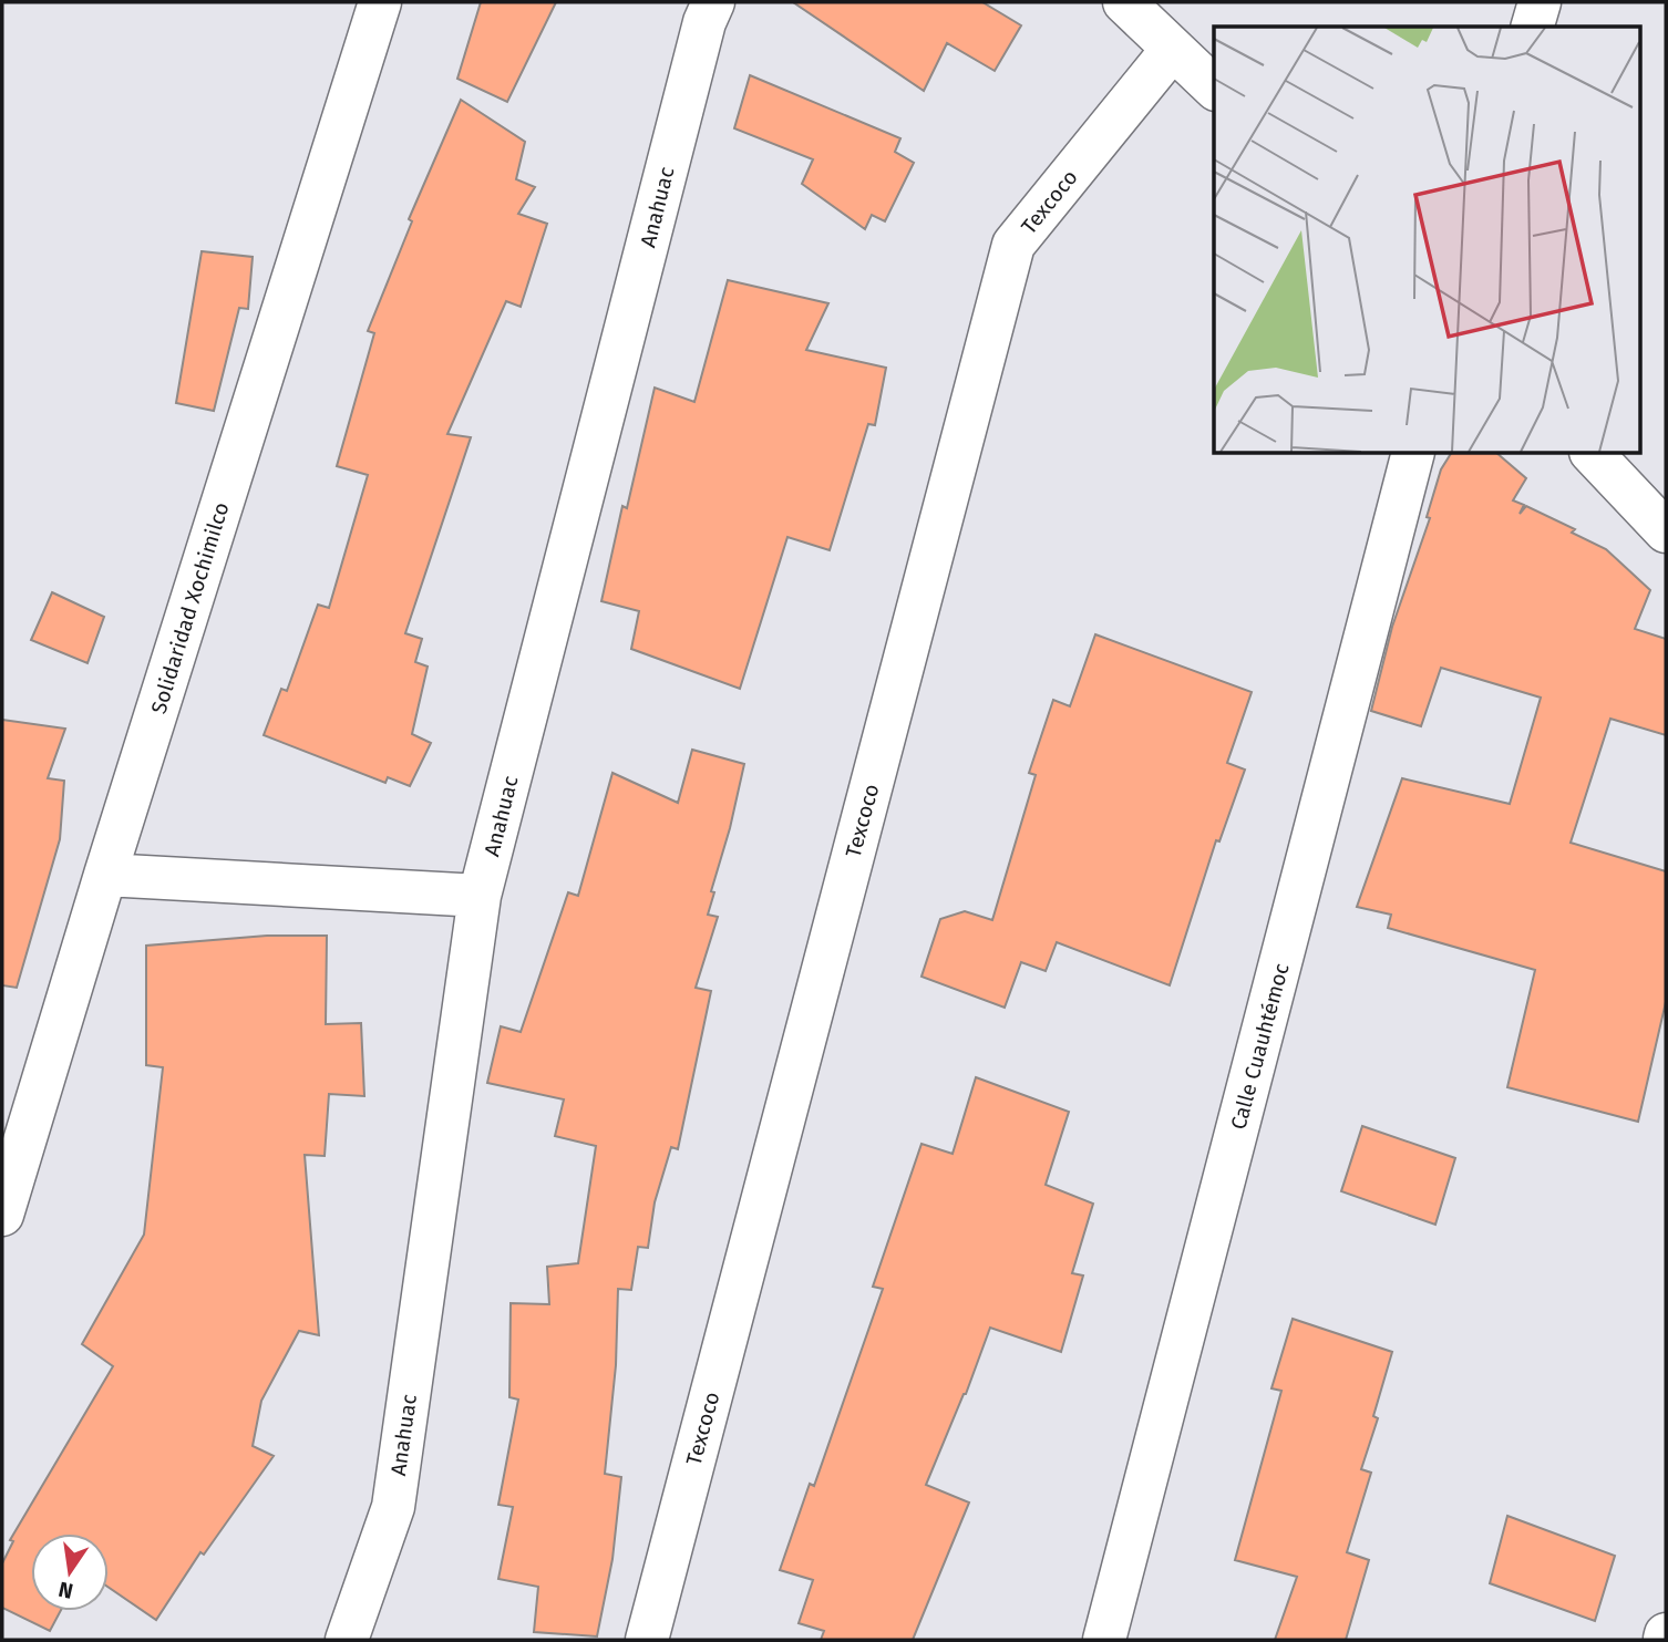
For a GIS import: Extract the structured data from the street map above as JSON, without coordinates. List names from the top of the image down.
{
  "streets": {
    "street": [
      "Texcoco",
      "Anahuac",
      "Solidaridad Xochimilco",
      "Calle Cuauhtémoc"
    ]
  },
  "north": "bottom"
}
